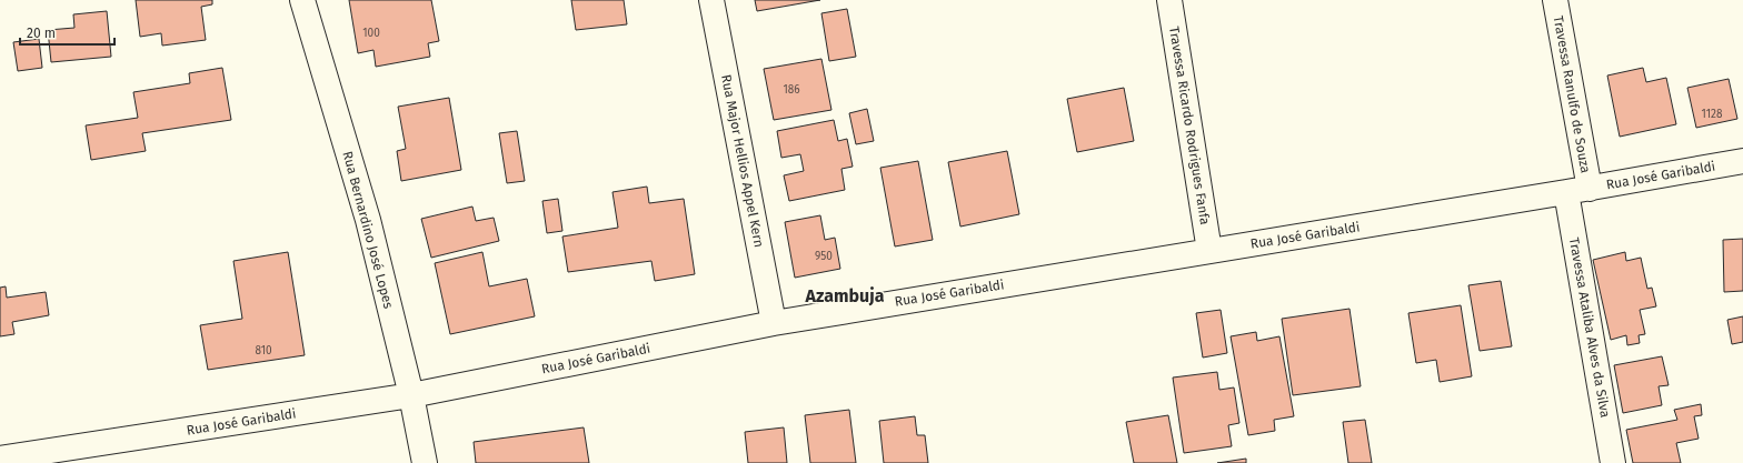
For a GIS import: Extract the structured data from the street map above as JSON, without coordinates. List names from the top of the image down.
{
  "streets": {
    "street": [
      "Travessa Ranulfo de Souza",
      "Travessa Ricardo Rodrigues Fanfa",
      "Rua Major Hellios Appel Kern",
      "Rua José Garibaldi",
      "Rua Bernardino José Lopes",
      "Travessa Ataliba Alves da Silva"
    ]
  },
  "crossings": [
    ["Travessa Ranulfo de Souza", "Rua José Garibaldi"],
    ["Travessa Ranulfo de Souza", "Travessa Ataliba Alves da Silva"],
    ["Travessa Ricardo Rodrigues Fanfa", "Rua José Garibaldi"],
    ["Rua Major Hellios Appel Kern", "Rua José Garibaldi"],
    ["Rua José Garibaldi", "Rua Bernardino José Lopes"],
    ["Rua José Garibaldi", "Travessa Ataliba Alves da Silva"]
  ],
  "districts": ["Azambuja"],
  "house_numbers": [
    "100",
    "186",
    "1128",
    "950",
    "810"
  ],
  "scale_bar": "20 m"
}
